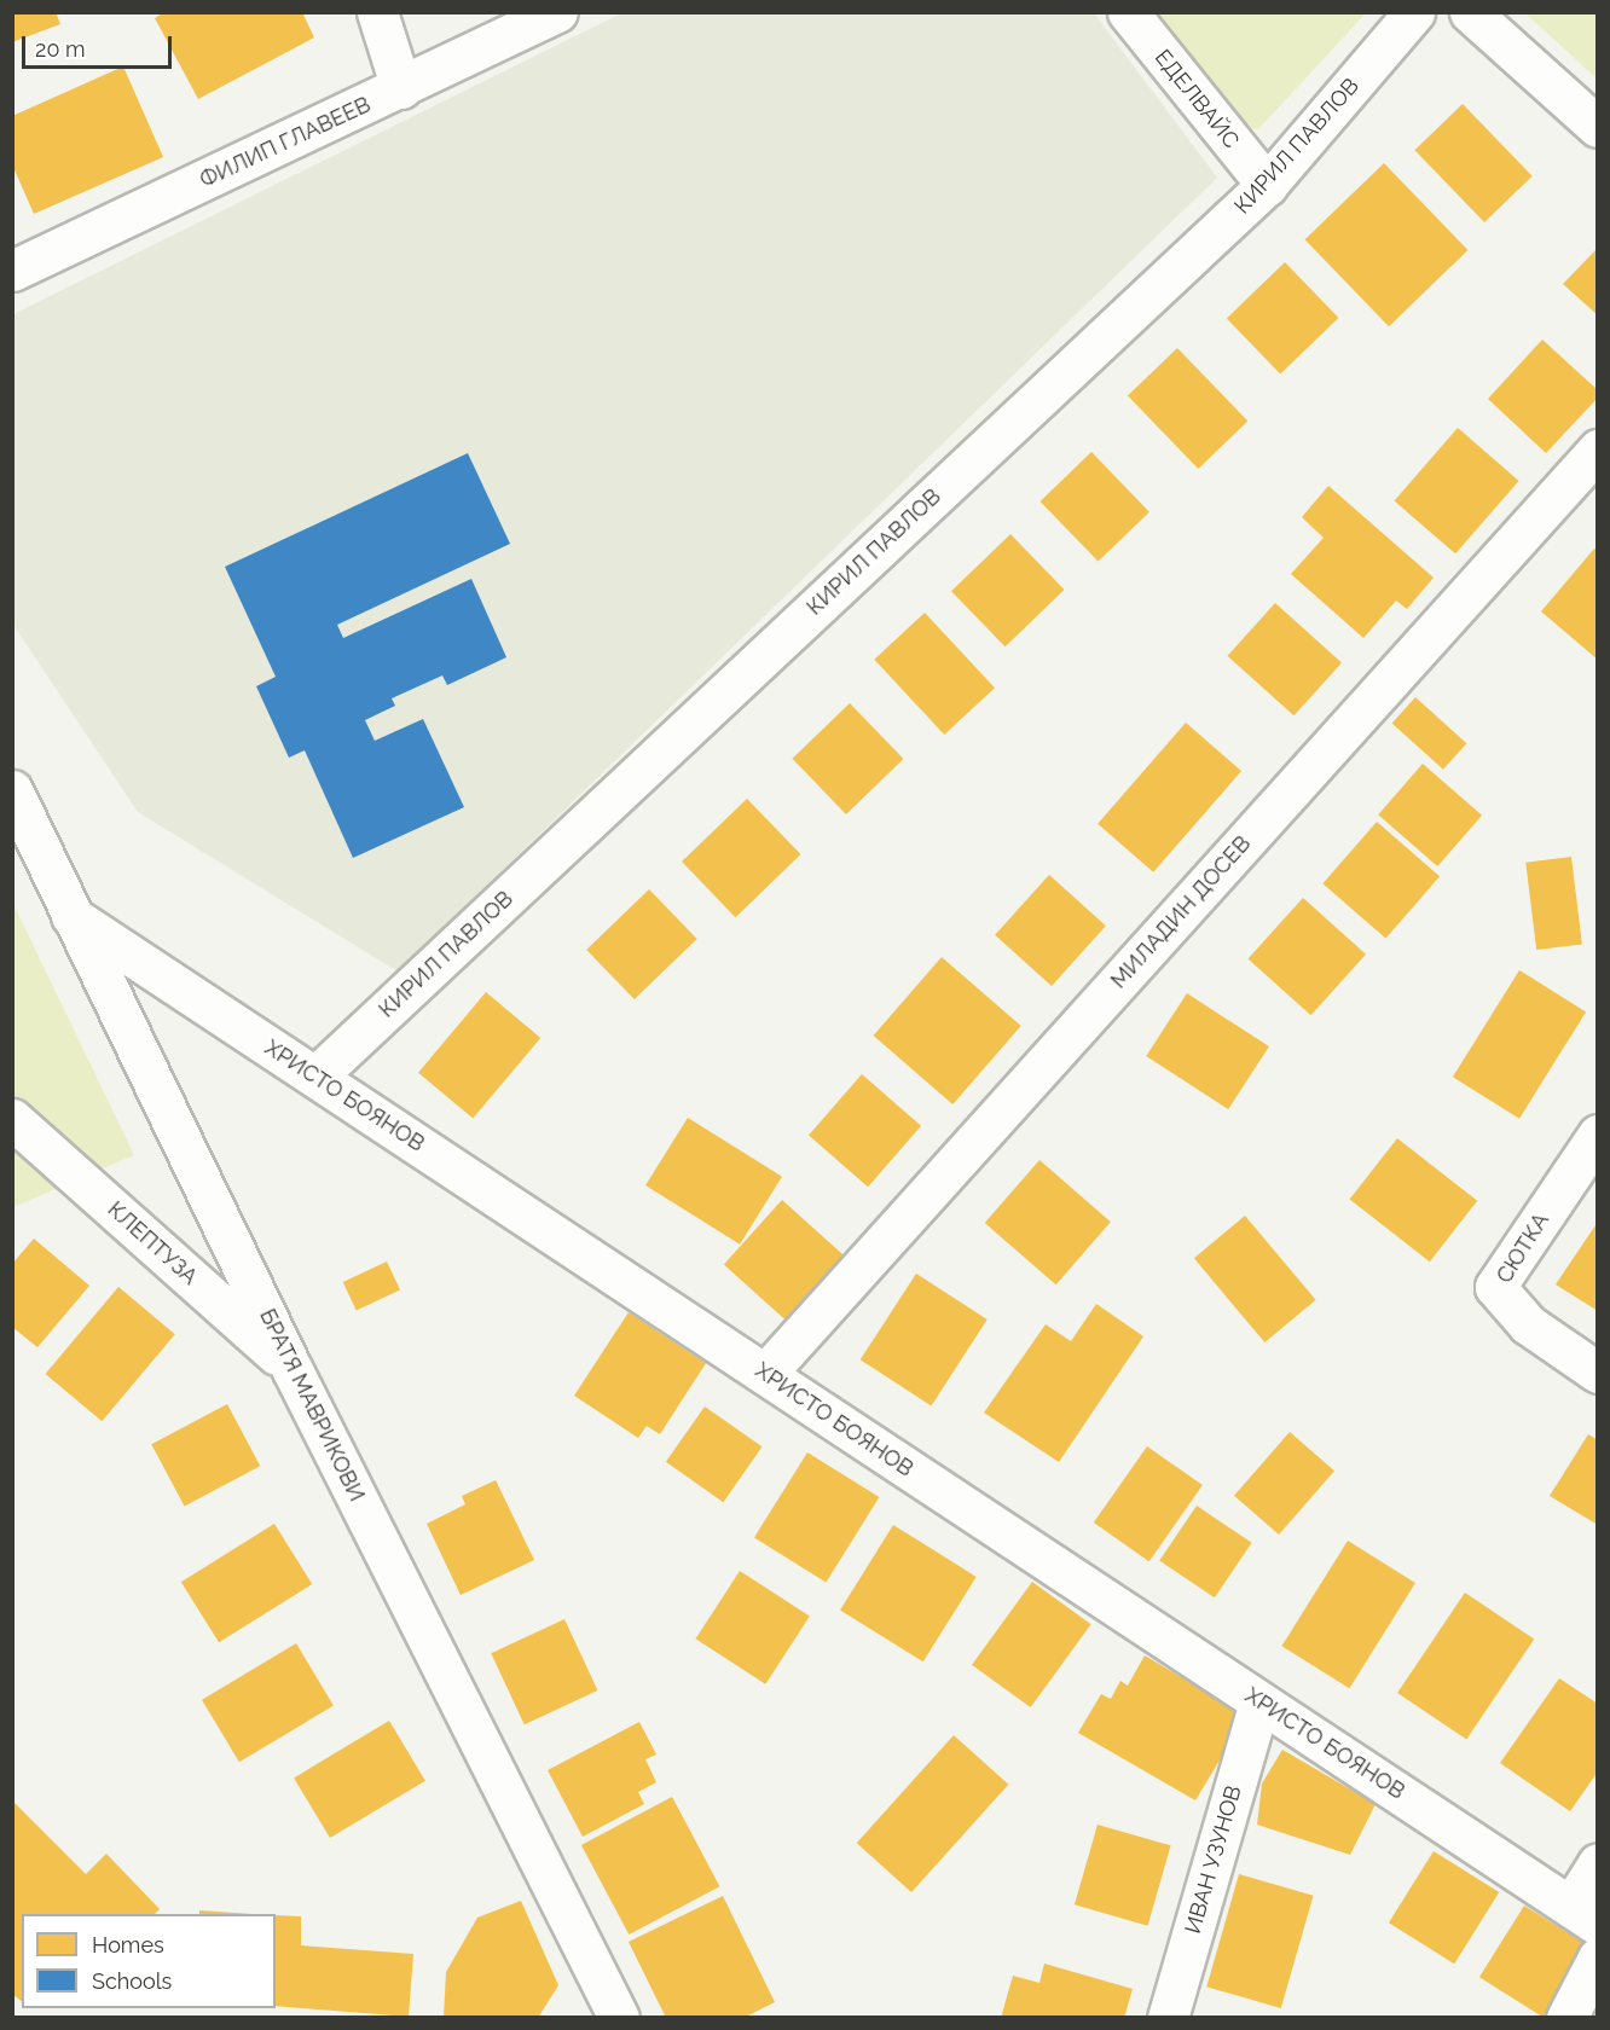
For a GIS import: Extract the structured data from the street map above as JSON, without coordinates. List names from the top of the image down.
{
  "streets": {
    "street": [
      "ЕДЕЛВАЙС",
      "ФИЛИП ГЛАВЕЕВ",
      "КИРИЛ ПАВЛОВ",
      "МИЛАДИН ДОСЕВ",
      "ХРИСТО БОЯНОВ",
      "КЛЕПТУЗА",
      "СЮТКА",
      "БРАТЯ МАВРИКОВИ",
      "ИВАН УЗУНОВ"
    ]
  },
  "crossings": [
    ["ЕДЕЛВАЙС", "КИРИЛ ПАВЛОВ"],
    ["КИРИЛ ПАВЛОВ", "ХРИСТО БОЯНОВ"],
    ["МИЛАДИН ДОСЕВ", "ХРИСТО БОЯНОВ"],
    ["ХРИСТО БОЯНОВ", "БРАТЯ МАВРИКОВИ"],
    ["ХРИСТО БОЯНОВ", "ИВАН УЗУНОВ"],
    ["КЛЕПТУЗА", "БРАТЯ МАВРИКОВИ"]
  ],
  "legend": ["Homes", "Schools"],
  "scale_bar": "20 m"
}
